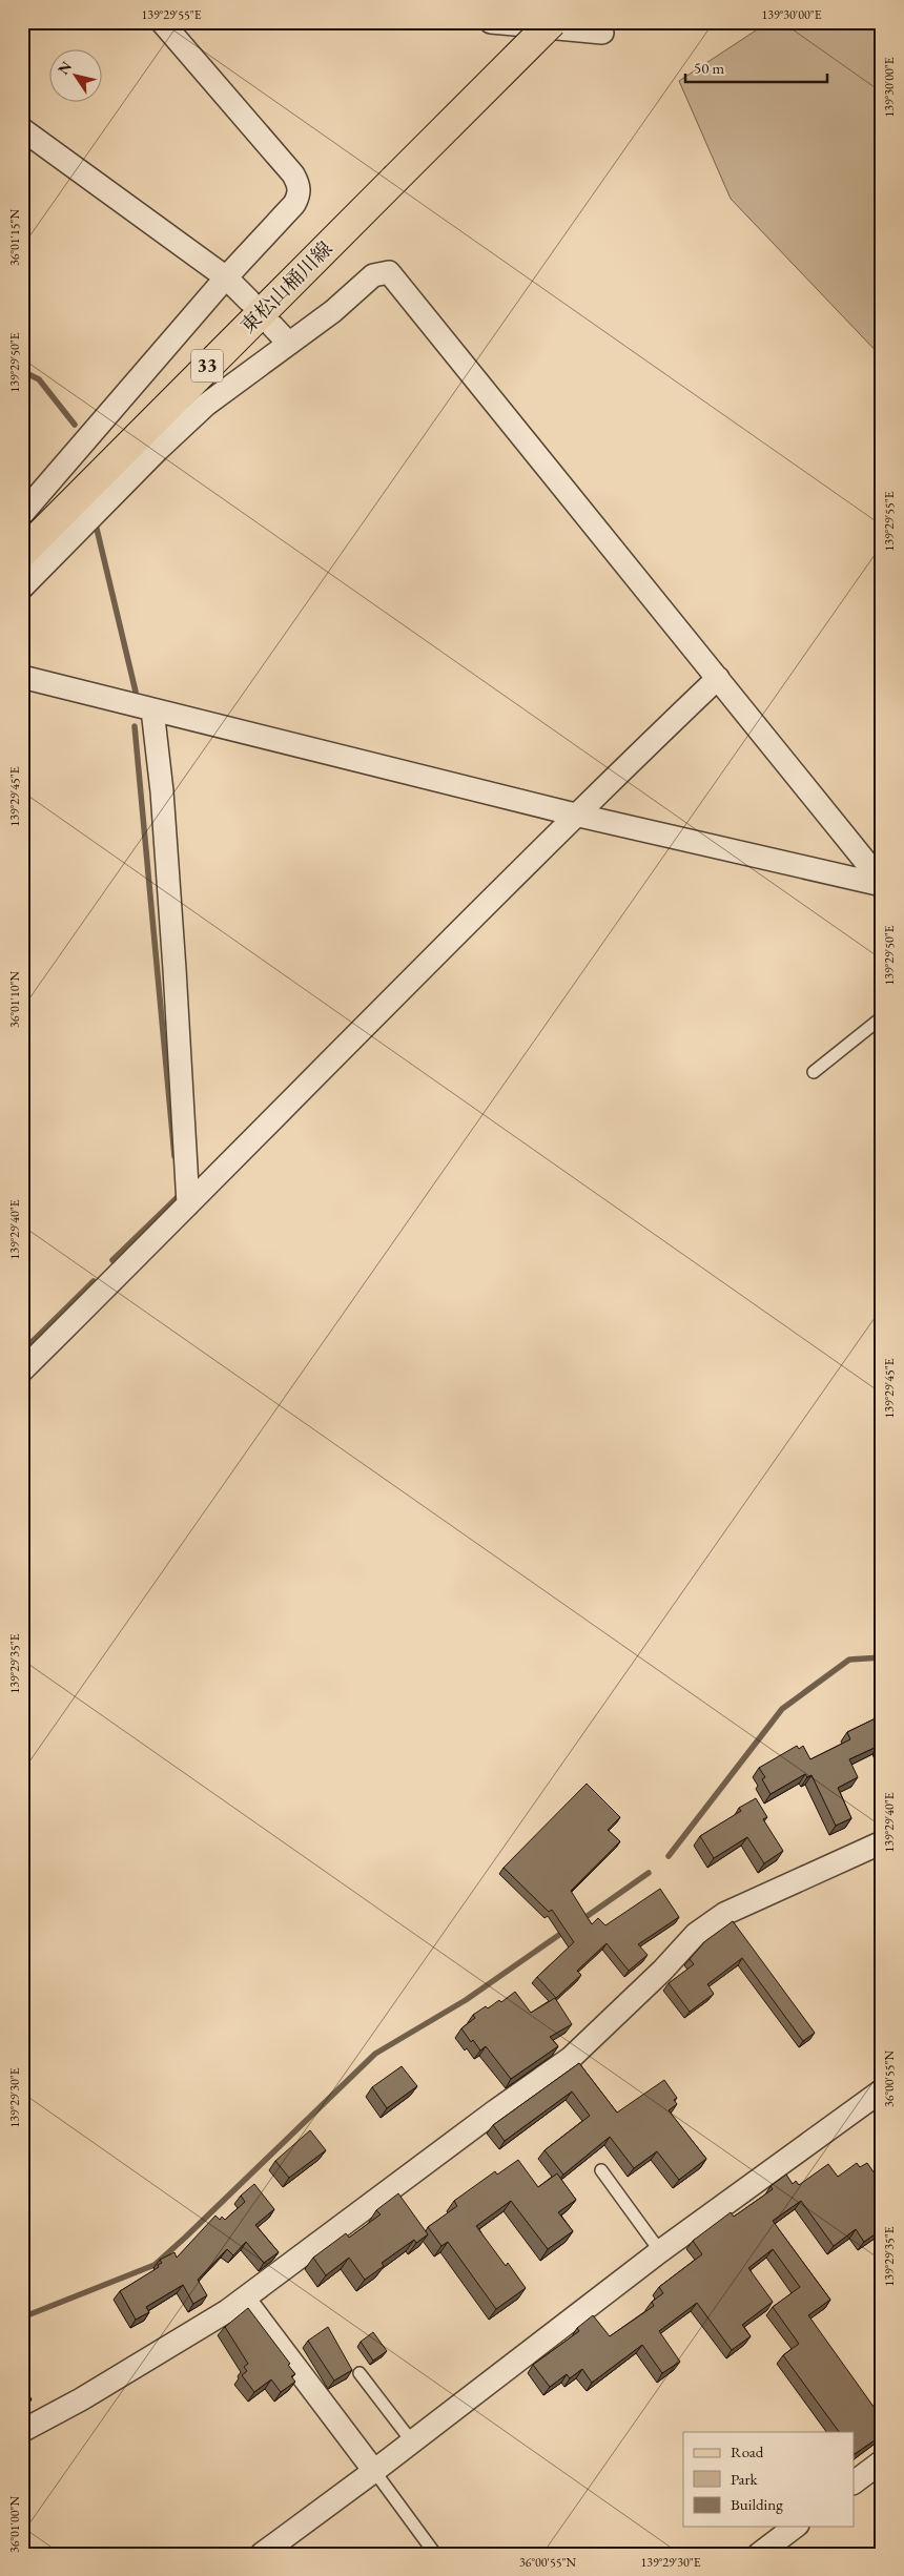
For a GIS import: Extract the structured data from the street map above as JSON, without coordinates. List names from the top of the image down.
{
  "streets": {
    "main road": ["東松山桶川線", "33"]
  },
  "legend": ["Road", "Park", "Building"],
  "scale_bar": "50 m",
  "north": "top left",
  "coordinates": [
    "139°29'55\"E",
    "139°30'00\"E",
    "36°01'15\"N",
    "139°29'50\"E",
    "139°29'45\"E",
    "36°01'10\"N",
    "139°29'40\"E",
    "139°29'35\"E",
    "36°00'55\"N",
    "139°29'30\"E",
    "36°01'00\"N"
  ]
}
